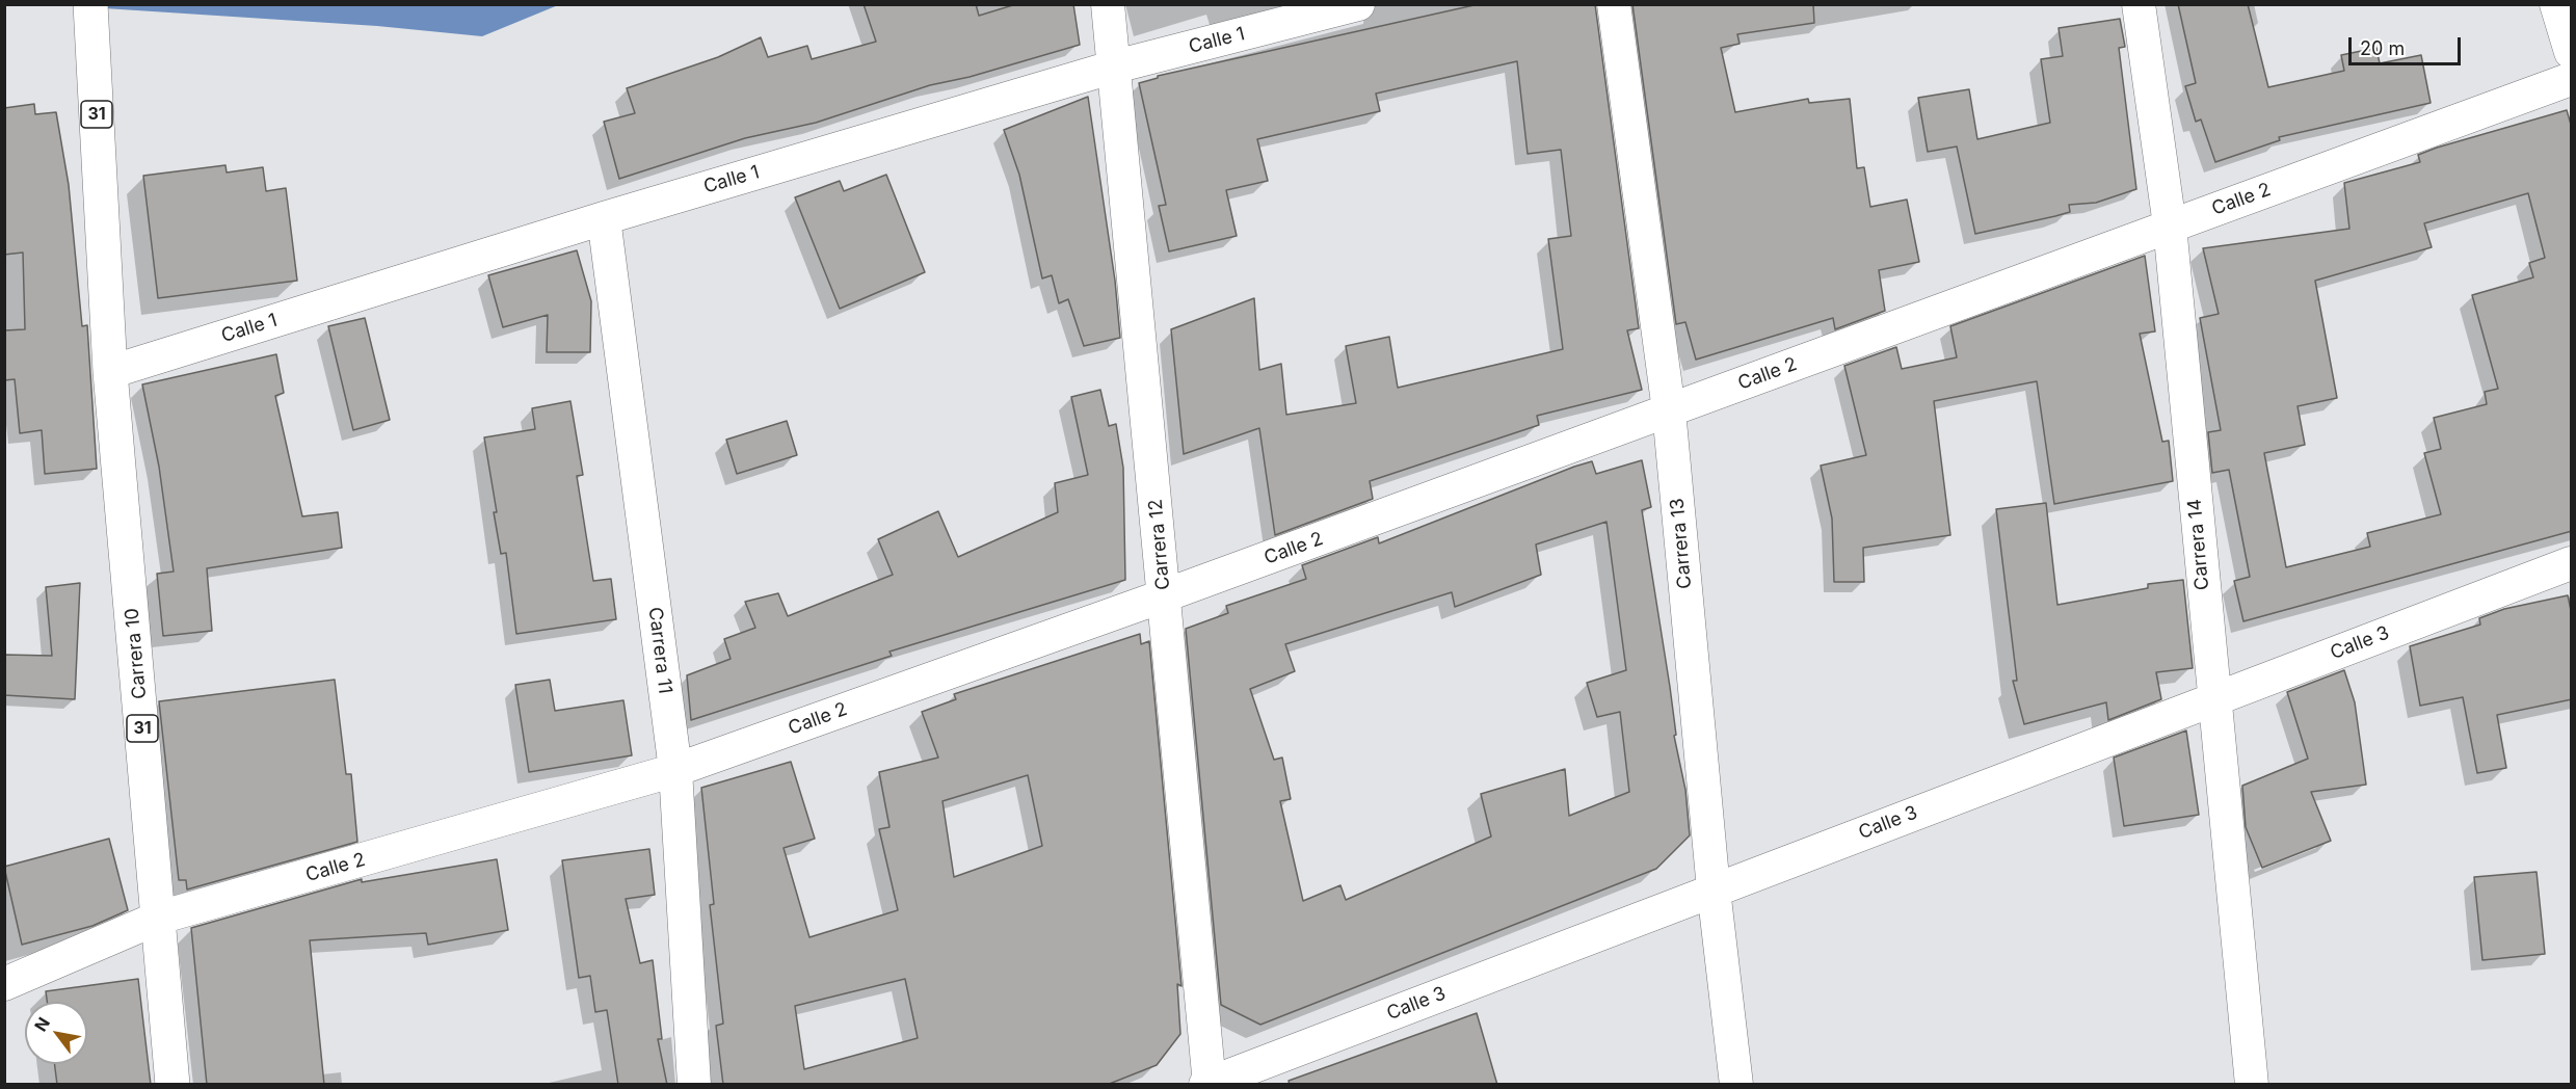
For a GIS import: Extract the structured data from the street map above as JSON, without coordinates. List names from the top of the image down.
{
  "streets": {
    "main road": ["31", "Carrera 10"],
    "street": [
      "Calle 1",
      "Calle 2",
      "Carrera 13",
      "Carrera 12",
      "Carrera 14",
      "Calle 3",
      "Carrera 11"
    ]
  },
  "crossings": [
    ["Calle 1", "31"],
    ["Calle 1", "Carrera 12"],
    ["Calle 1", "Carrera 11"],
    ["Calle 1", "Carrera 10"],
    ["31", "Carrera 10"],
    ["Calle 2", "Carrera 13"],
    ["Calle 2", "Carrera 12"],
    ["Calle 2", "Carrera 14"],
    ["Calle 2", "Carrera 11"],
    ["Calle 2", "Carrera 10"],
    ["Carrera 13", "Calle 3"],
    ["Carrera 12", "Calle 3"],
    ["Carrera 14", "Calle 3"]
  ],
  "scale_bar": "20 m",
  "north": "top left"
}
